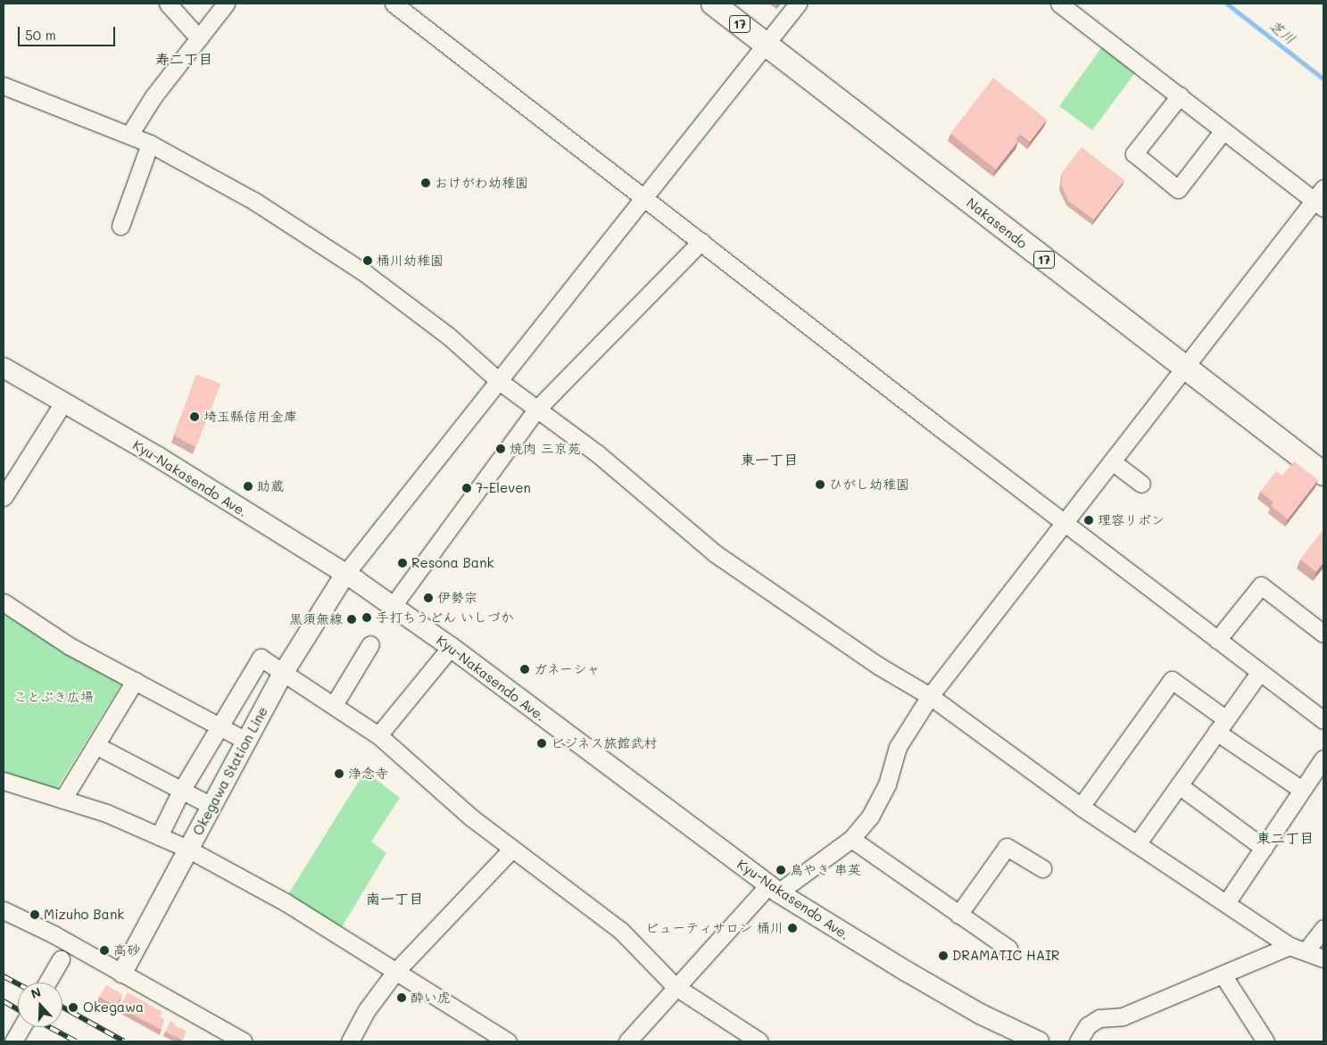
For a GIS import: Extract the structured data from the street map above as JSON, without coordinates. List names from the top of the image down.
{
  "streets": {
    "highway": ["17", "Nakasendo"],
    "main road": ["Kyu-Nakasendo Ave.", "Okegawa Station Line"]
  },
  "crossings": [
    ["Kyu-Nakasendo Ave.", "Okegawa Station Line"]
  ],
  "districts": [
    "寿二丁目",
    "東一丁目",
    "東二丁目",
    "南一丁目"
  ],
  "water": ["芝川"],
  "parks": ["ことぶき広場"],
  "places": [
    "おけがわ幼稚園",
    "桶川幼稚園",
    "埼玉縣信用金庫",
    "焼肉 三京苑",
    "ひがし幼稚園",
    "助蔵",
    "7-Eleven",
    "理容リボン",
    "Resona Bank",
    "伊勢宗",
    "手打ちうどん いしづか",
    "黒須無線",
    "ガネーシャ",
    "ビジネス旅館武村",
    "浄念寺",
    "鳥やき 串英",
    "Mizuho Bank",
    "ビューティサロン 桶川",
    "高砂",
    "DRAMATIC HAIR",
    "酔い虎",
    "Okegawa"
  ],
  "scale_bar": "50 m",
  "north": "top"
}
